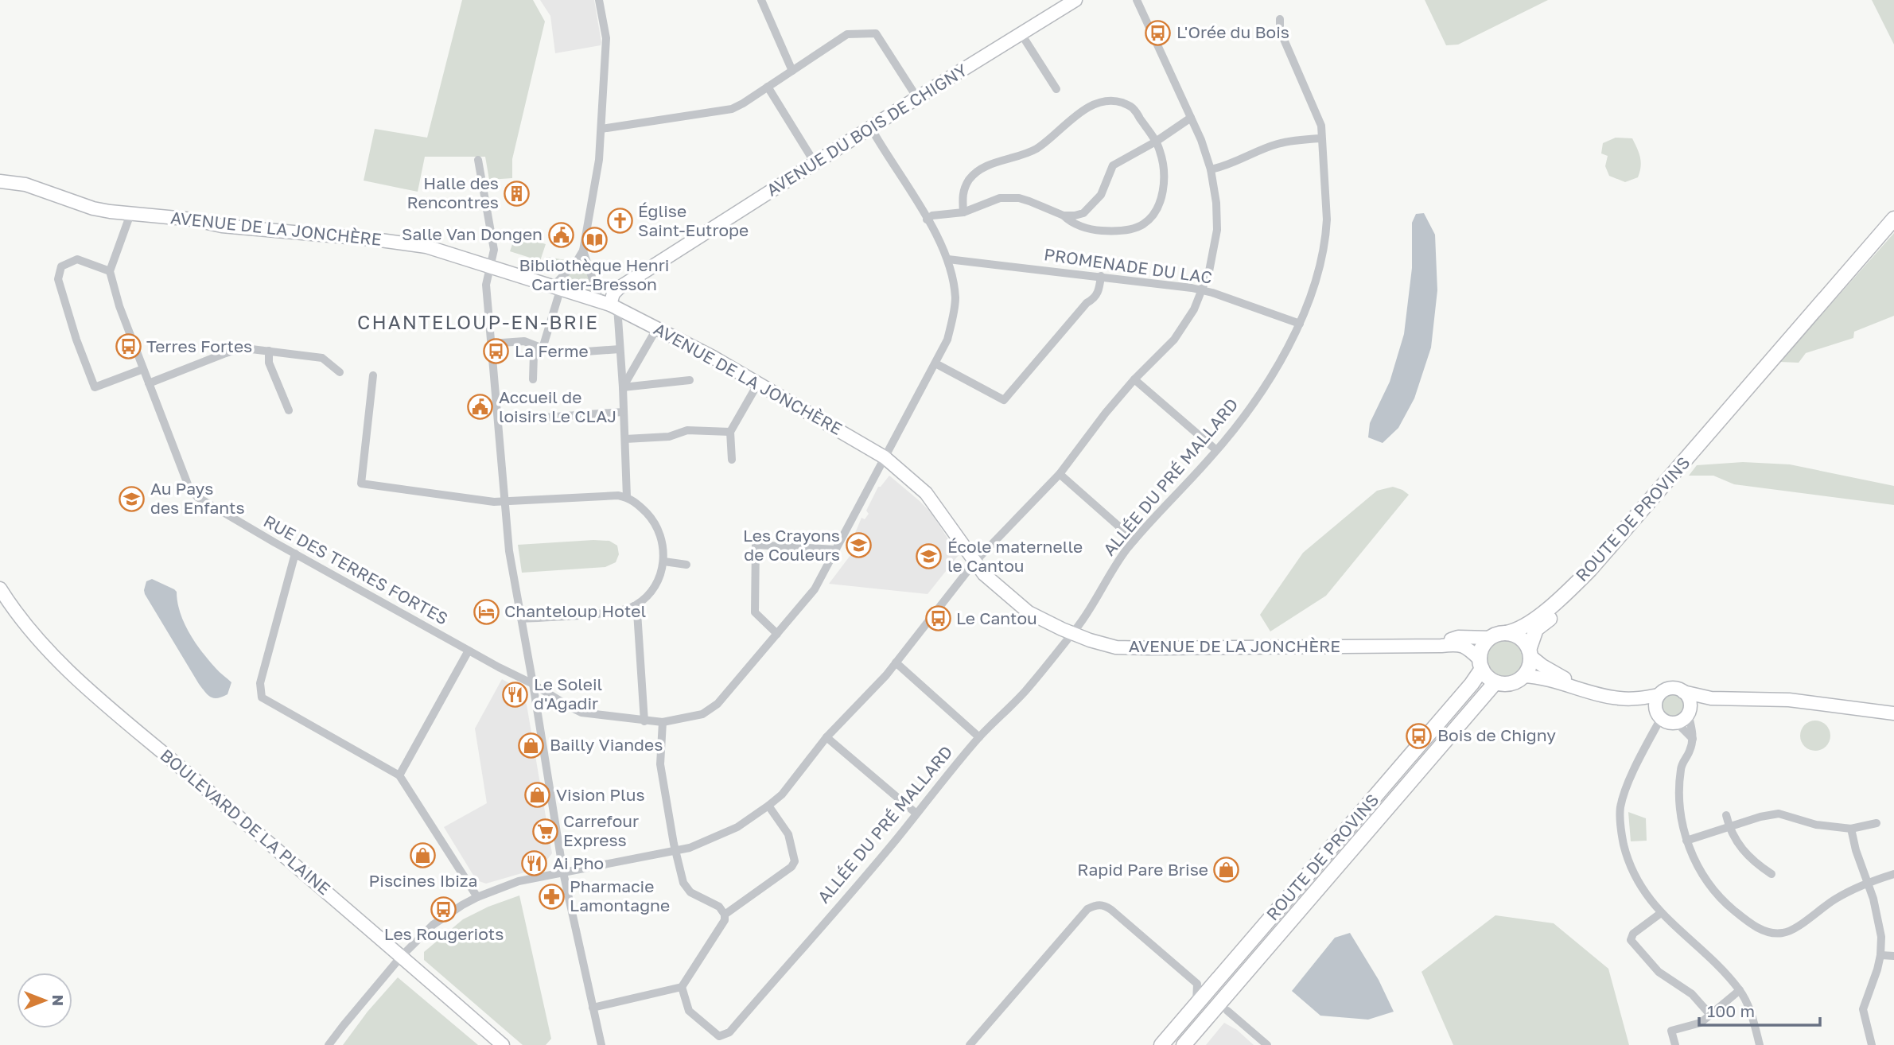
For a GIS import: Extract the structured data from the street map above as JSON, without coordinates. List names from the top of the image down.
{
  "streets": {
    "main road": [
      "AVENUE DU BOIS DE CHIGNY",
      "AVENUE DE LA JONCHÈRE",
      "ROUTE DE PROVINS",
      "BOULEVARD DE LA PLAINE"
    ],
    "street": ["PROMENADE DU LAC", "ALLÉE DU PRÉ MALLARD", "RUE DES TERRES FORTES"]
  },
  "crossings": [
    ["AVENUE DU BOIS DE CHIGNY", "AVENUE DE LA JONCHÈRE"],
    ["AVENUE DU BOIS DE CHIGNY", "RUE DES TERRES FORTES"],
    ["AVENUE DE LA JONCHÈRE", "ALLÉE DU PRÉ MALLARD"],
    ["AVENUE DE LA JONCHÈRE", "RUE DES TERRES FORTES"],
    ["PROMENADE DU LAC", "ALLÉE DU PRÉ MALLARD"],
    ["PROMENADE DU LAC", "RUE DES TERRES FORTES"]
  ],
  "districts": ["CHANTELOUP-EN-BRIE"],
  "places": {
    "bus stop": [
      "L'Orée du Bois",
      "Terres Fortes",
      "La Ferme",
      "Le Cantou",
      "Bois de Chigny",
      "Les Rougeriots"
    ],
    "building": ["Halle des Rencontres"],
    "church": ["Église Saint-Eutrope"],
    "public building": ["Salle Van Dongen", "Accueil de loisirs Le CLAJ"],
    "library": ["Bibliothèque Henri Cartier-Bresson"],
    "school or university": ["Au Pays des Enfants", "Les Crayons de Couleurs", "École maternelle le Cantou"],
    "hotel": ["Chanteloup Hotel"],
    "restaurant": ["Le Soleil d'Agadir", "Ai Pho"],
    "shop": [
      "Bailly Viandes",
      "Vision Plus",
      "Piscines Ibiza",
      "Rapid Pare Brise"
    ],
    "supermarket": ["Carrefour Express"],
    "pharmacy": ["Pharmacie Lamontagne"]
  },
  "scale_bar": "100 m",
  "north": "right"
}
